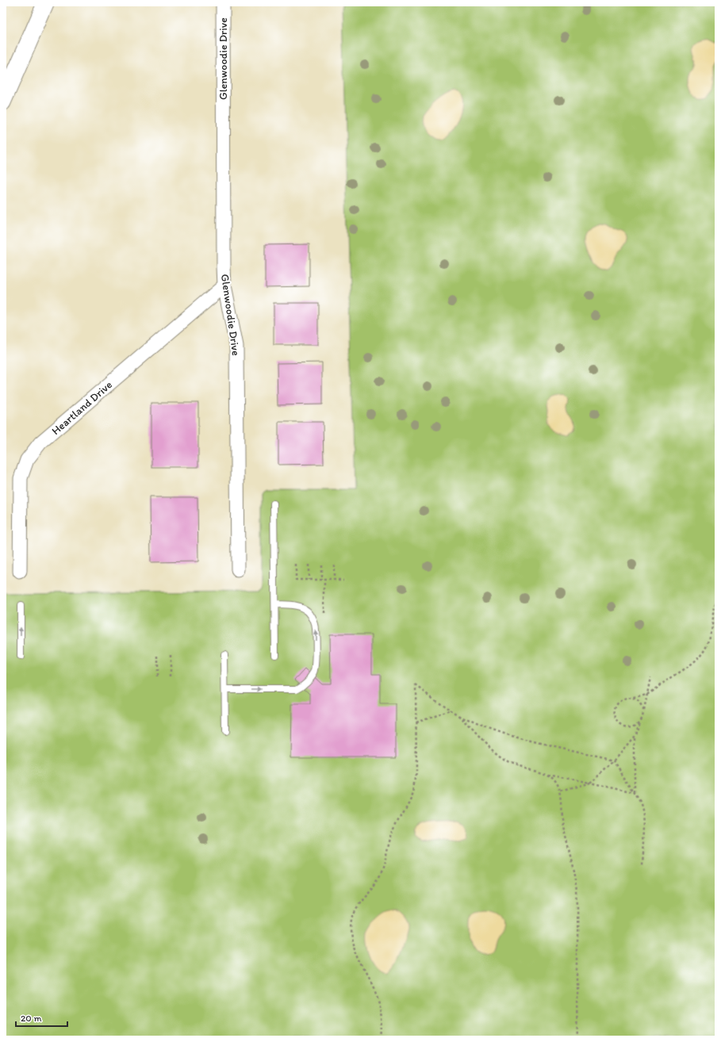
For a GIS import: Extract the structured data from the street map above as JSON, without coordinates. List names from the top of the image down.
{
  "streets": {
    "street": ["Glenwoodie Drive", "Heartland Drive"]
  },
  "crossings": [
    ["Glenwoodie Drive", "Heartland Drive"]
  ],
  "scale_bar": "20 m"
}
